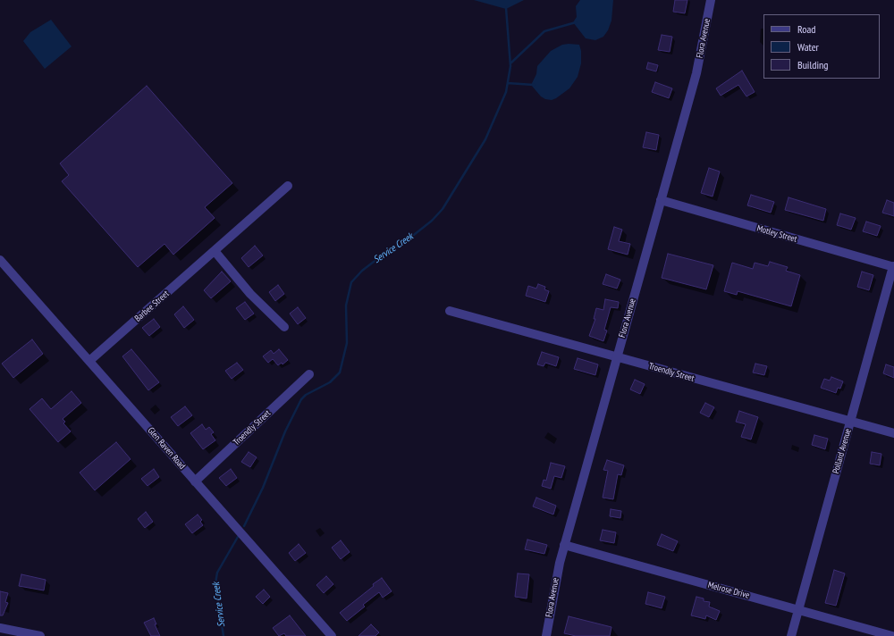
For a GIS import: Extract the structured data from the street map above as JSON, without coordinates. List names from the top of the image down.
{
  "streets": {
    "street": [
      "Flora Avenue",
      "Motley Street",
      "Barbee Street",
      "Troendly Street",
      "Glen Raven Road",
      "Pollard Avenue",
      "Melrose Drive"
    ]
  },
  "crossings": [
    ["Flora Avenue", "Motley Street"],
    ["Flora Avenue", "Troendly Street"],
    ["Flora Avenue", "Melrose Drive"],
    ["Motley Street", "Pollard Avenue"],
    ["Barbee Street", "Glen Raven Road"],
    ["Troendly Street", "Glen Raven Road"],
    ["Troendly Street", "Pollard Avenue"],
    ["Pollard Avenue", "Melrose Drive"]
  ],
  "water": ["Service Creek"],
  "legend": ["Road", "Water", "Building"]
}
